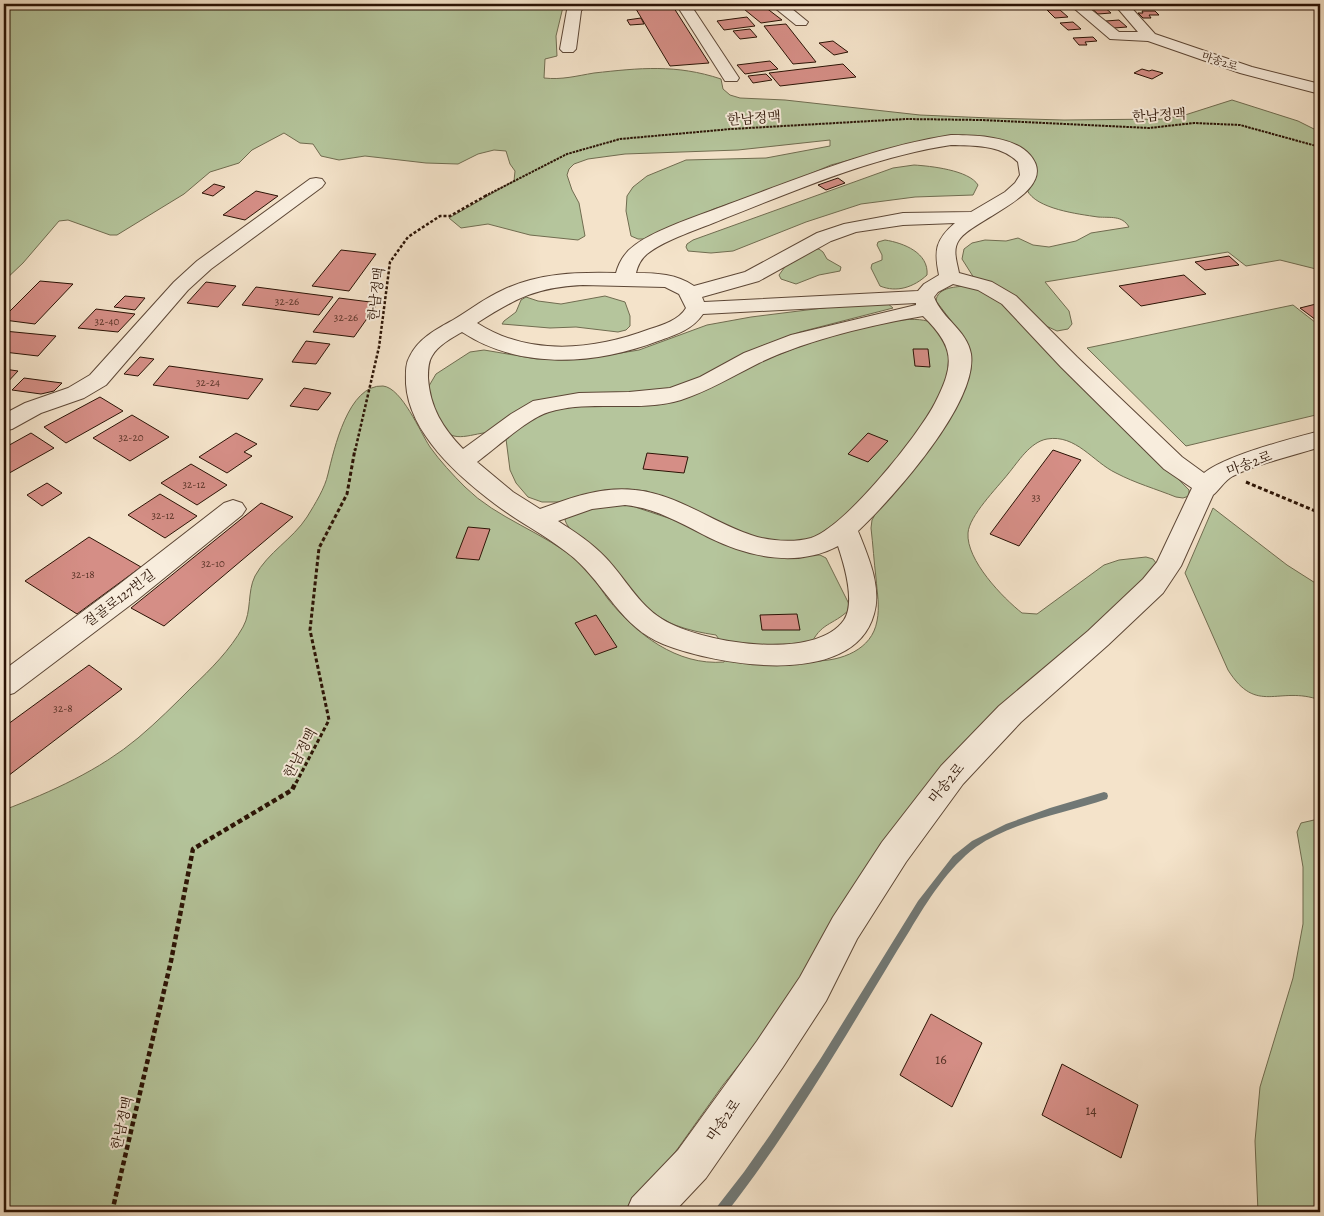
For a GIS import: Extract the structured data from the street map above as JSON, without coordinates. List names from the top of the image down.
{
  "streets": {
    "street": ["마송2로", "절골로127번길"],
    "path": ["한남정맥"]
  },
  "house_numbers": [
    "32-26",
    "32-26",
    "32-40",
    "32-24",
    "32-20",
    "32-12",
    "33",
    "32-12",
    "32-10",
    "32-18",
    "32-8",
    "16",
    "14"
  ]
}
